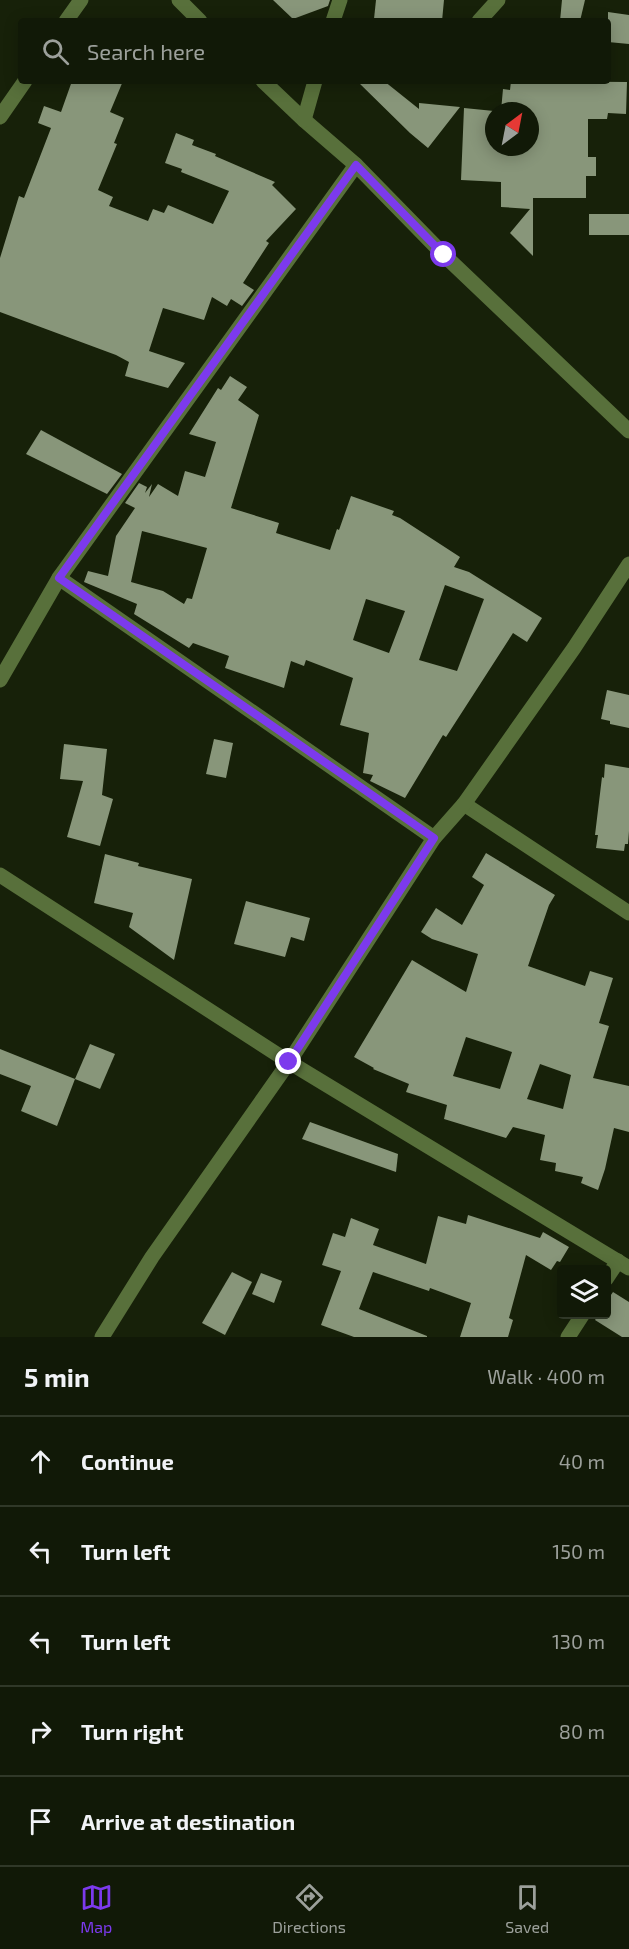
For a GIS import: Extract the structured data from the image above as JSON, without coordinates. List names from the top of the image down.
{
  "north": "top right",
  "page": {
    "search": "Search here",
    "heading": ["5 min", "Walk · 400 m"],
    "list": [
      ["Continue", "40 m"],
      ["Turn left", "150 m"],
      ["Turn left", "130 m"],
      ["Turn right", "80 m"],
      "Arrive at destination"
    ],
    "nav": ["Map", "Directions", "Saved"]
  }
}
